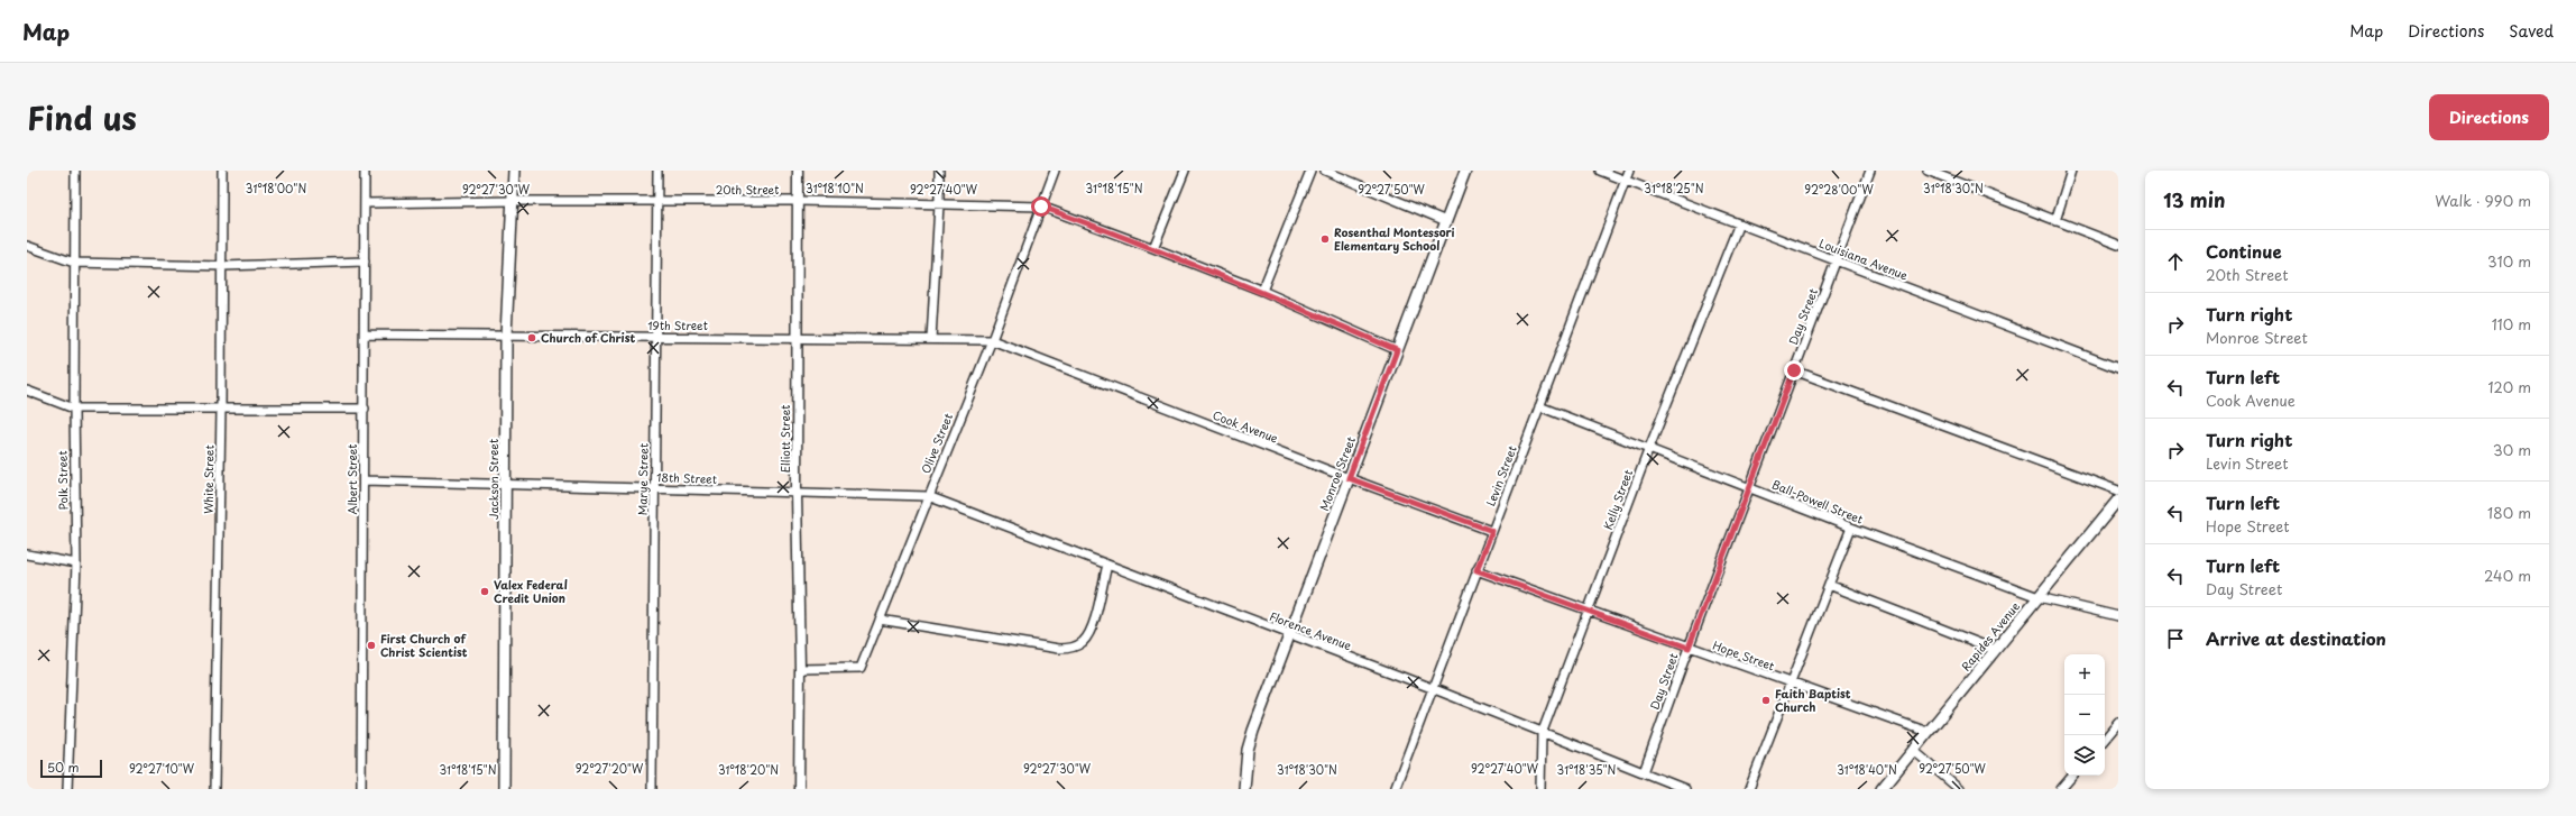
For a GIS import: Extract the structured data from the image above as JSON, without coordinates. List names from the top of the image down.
{
  "streets": {
    "main road": ["Monroe Street", "Jackson Street", "Rapides Avenue"],
    "street": [
      "20th Street",
      "Louisiana Avenue",
      "Day Street",
      "19th Street",
      "Cook Avenue",
      "Elliott Street",
      "Olive Street",
      "Levin Street",
      "18th Street",
      "White Street",
      "Albert Street",
      "Marye Street",
      "Polk Street",
      "Kelly Street",
      "Ball-Powell Street",
      "Florence Avenue",
      "Hope Street"
    ]
  },
  "crossings": [
    ["20th Street", "Elliott Street"],
    ["20th Street", "Olive Street"],
    ["20th Street", "Monroe Street"],
    ["20th Street", "Albert Street"],
    ["20th Street", "Jackson Street"],
    ["20th Street", "Marye Street"],
    ["Louisiana Avenue", "Day Street"],
    ["Louisiana Avenue", "Levin Street"],
    ["Louisiana Avenue", "Kelly Street"],
    ["Day Street", "Ball-Powell Street"],
    ["Day Street", "Florence Avenue"],
    ["Day Street", "Hope Street"],
    ["19th Street", "Cook Avenue"],
    ["19th Street", "Elliott Street"],
    ["19th Street", "Olive Street"],
    ["19th Street", "Albert Street"],
    ["19th Street", "Jackson Street"],
    ["19th Street", "Marye Street"],
    ["Cook Avenue", "Olive Street"],
    ["Cook Avenue", "Monroe Street"],
    ["Cook Avenue", "Levin Street"],
    ["Elliott Street", "Olive Street"],
    ["Elliott Street", "18th Street"],
    ["Olive Street", "18th Street"],
    ["Olive Street", "Florence Avenue"],
    ["Monroe Street", "Florence Avenue"],
    ["Levin Street", "Ball-Powell Street"],
    ["Levin Street", "Florence Avenue"],
    ["Levin Street", "Hope Street"],
    ["18th Street", "Albert Street"],
    ["18th Street", "Jackson Street"],
    ["18th Street", "Marye Street"],
    ["18th Street", "Florence Avenue"],
    ["Kelly Street", "Ball-Powell Street"],
    ["Kelly Street", "Florence Avenue"],
    ["Kelly Street", "Hope Street"],
    ["Ball-Powell Street", "Rapides Avenue"],
    ["Rapides Avenue", "Hope Street"]
  ],
  "places": [
    "Rosenthal Montessori Elementary School",
    "Church of Christ",
    "Valex Federal Credit Union",
    "First Church of Christ Scientist",
    "Faith Baptist Church"
  ],
  "scale_bar": "50 m",
  "page": {
    "header": "Map",
    "nav": ["Map", "Directions", "Saved"],
    "title": "Find us",
    "buttons": "Directions",
    "heading": ["13 min", "Walk · 990 m"],
    "list": [
      ["Continue", "20th Street", "310 m"],
      ["Turn right", "Monroe Street", "110 m"],
      ["Turn left", "Cook Avenue", "120 m"],
      ["Turn right", "Levin Street", "30 m"],
      ["Turn left", "Hope Street", "180 m"],
      ["Turn left", "Day Street", "240 m"],
      "Arrive at destination"
    ],
    "map_buttons": ["+", "−"],
    "scale": "50 m"
  },
  "coordinates": [
    "31°18'00\"N",
    "31°18'10\"N",
    "31°18'15\"N",
    "31°18'25\"N",
    "31°18'30\"N",
    "92°27'30\"W",
    "92°27'40\"W",
    "92°27'50\"W",
    "92°28'00\"W",
    "92°27'10\"W",
    "92°27'20\"W",
    "31°18'20\"N",
    "31°18'35\"N",
    "31°18'40\"N"
  ]
}
